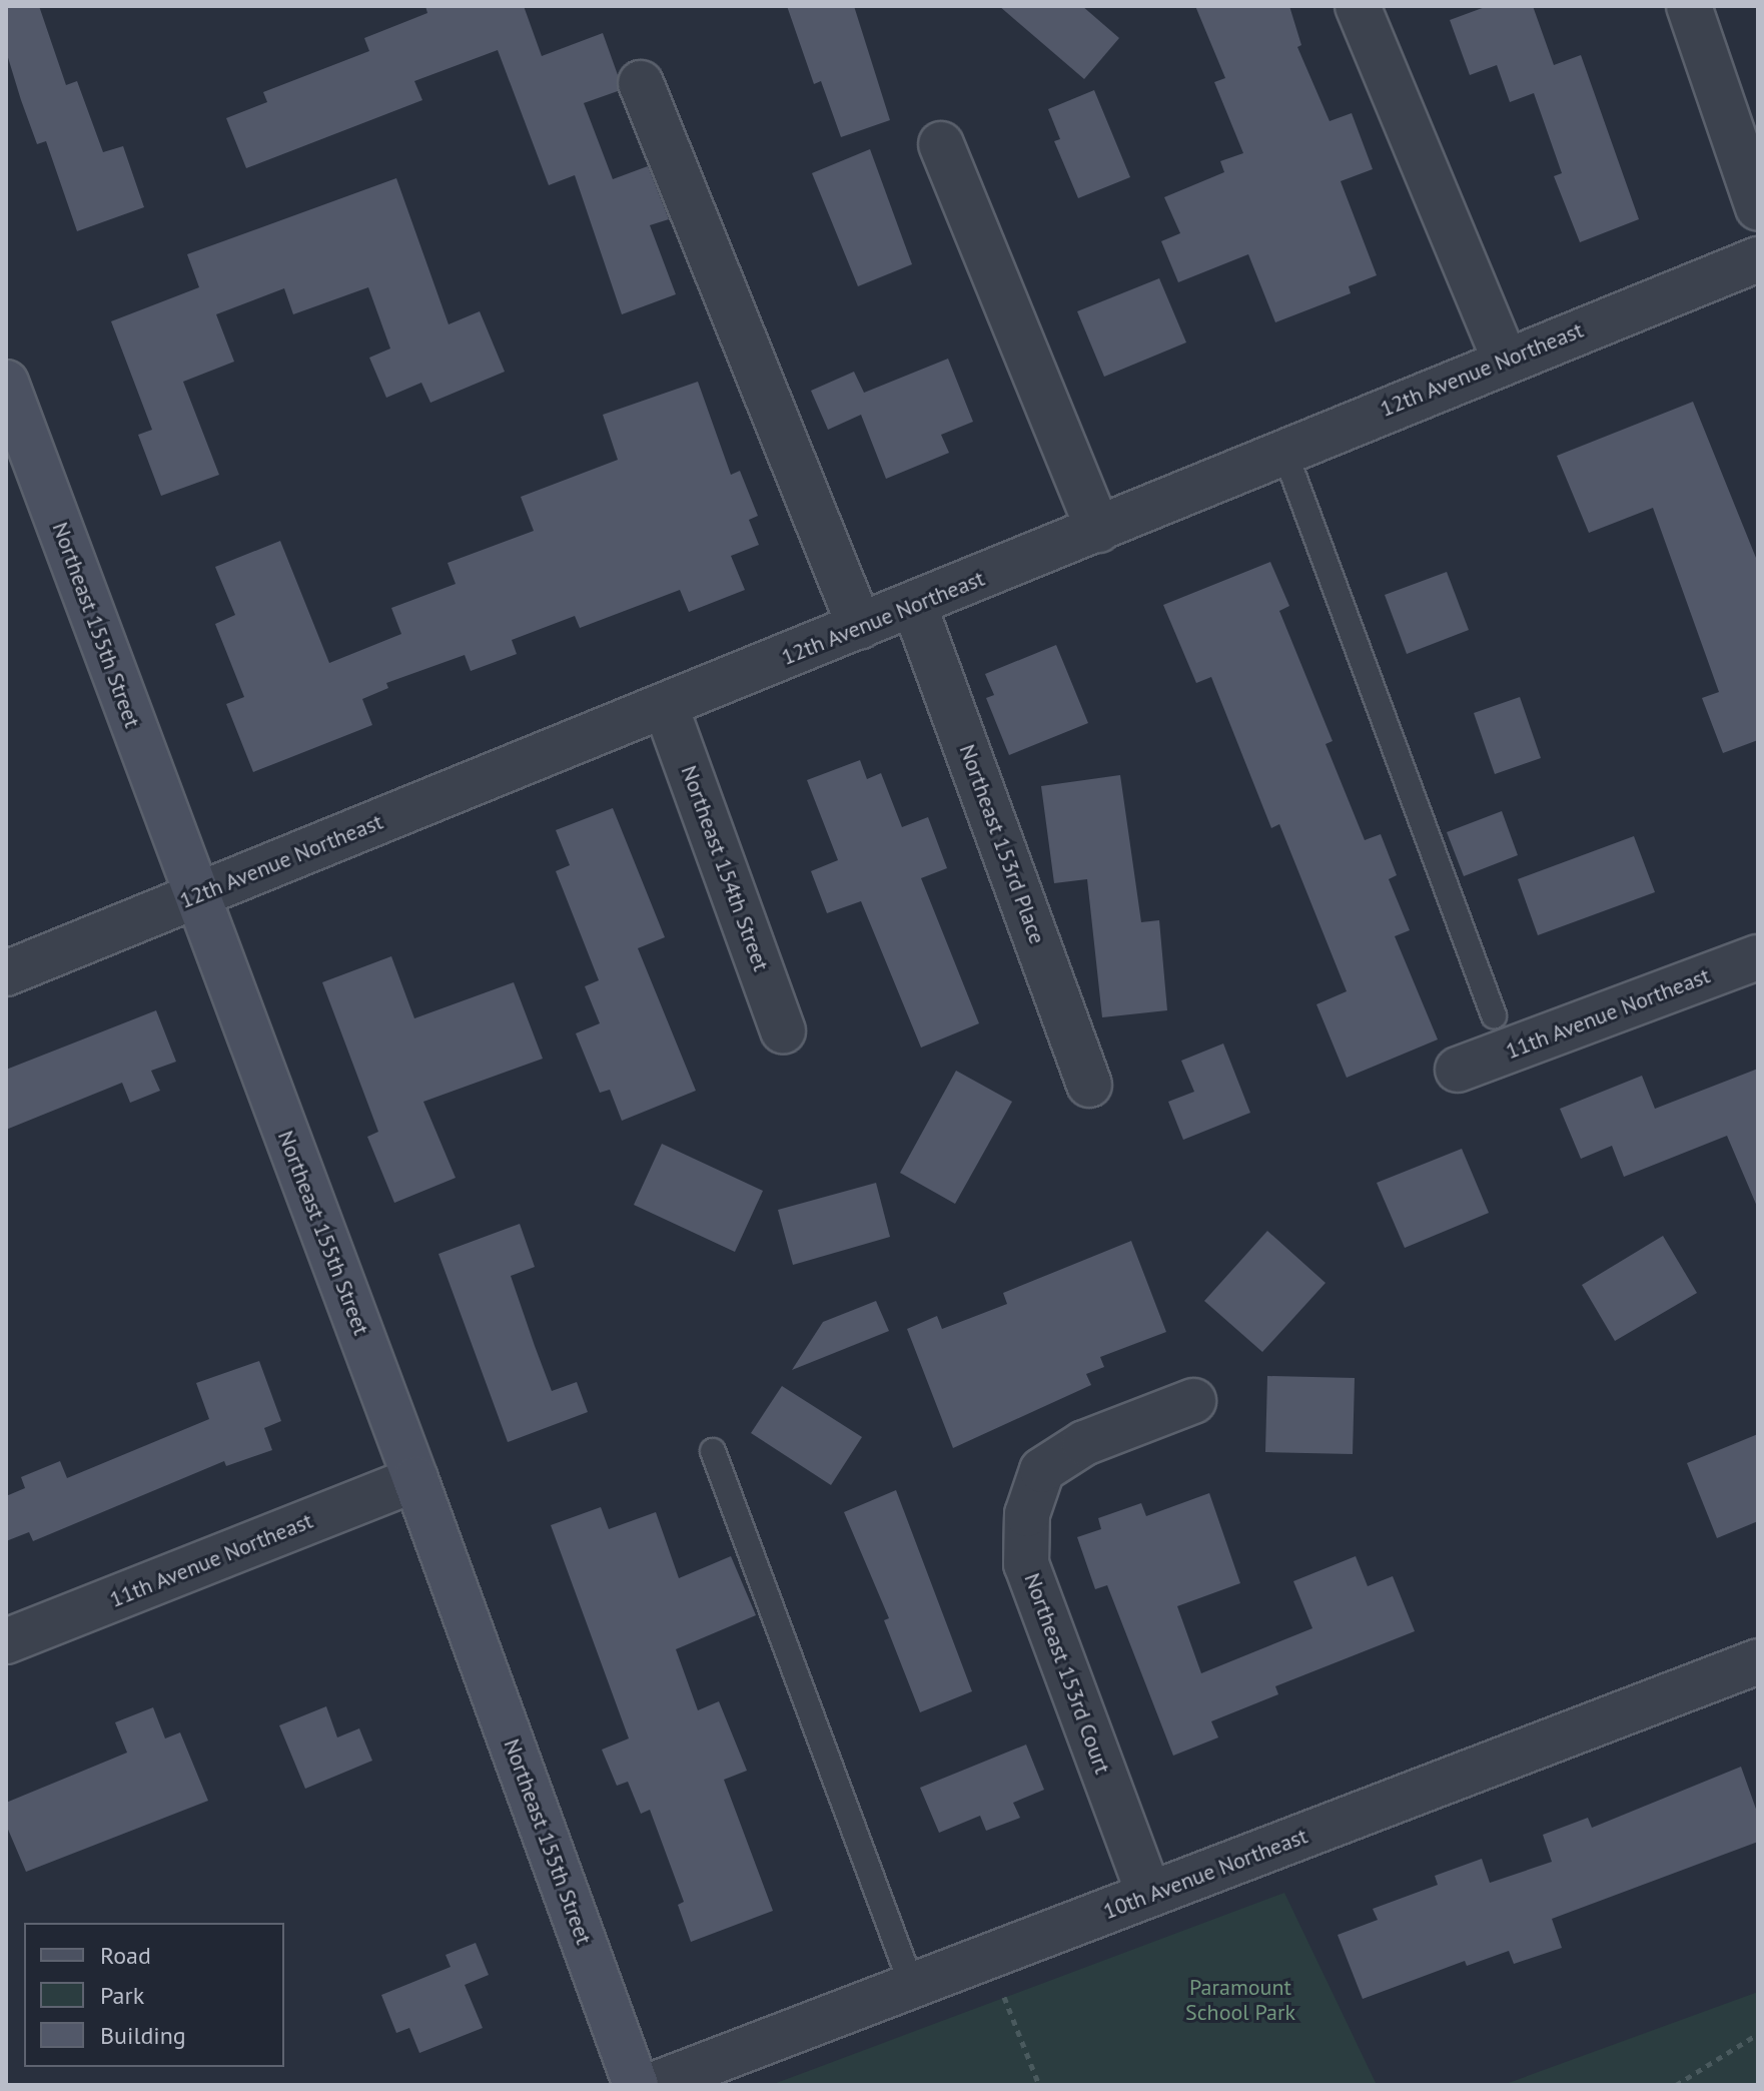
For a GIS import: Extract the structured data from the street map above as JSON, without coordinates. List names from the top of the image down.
{
  "streets": {
    "street": [
      "12th Avenue Northeast",
      "Northeast 155th Street",
      "Northeast 153rd Place",
      "Northeast 154th Street",
      "11th Avenue Northeast",
      "Northeast 153rd Court",
      "10th Avenue Northeast"
    ]
  },
  "crossings": [
    ["12th Avenue Northeast", "Northeast 155th Street"],
    ["12th Avenue Northeast", "Northeast 153rd Place"],
    ["12th Avenue Northeast", "Northeast 154th Street"],
    ["Northeast 155th Street", "11th Avenue Northeast"],
    ["Northeast 153rd Court", "10th Avenue Northeast"]
  ],
  "parks": ["Paramount School Park"],
  "legend": ["Road", "Park", "Building"]
}
